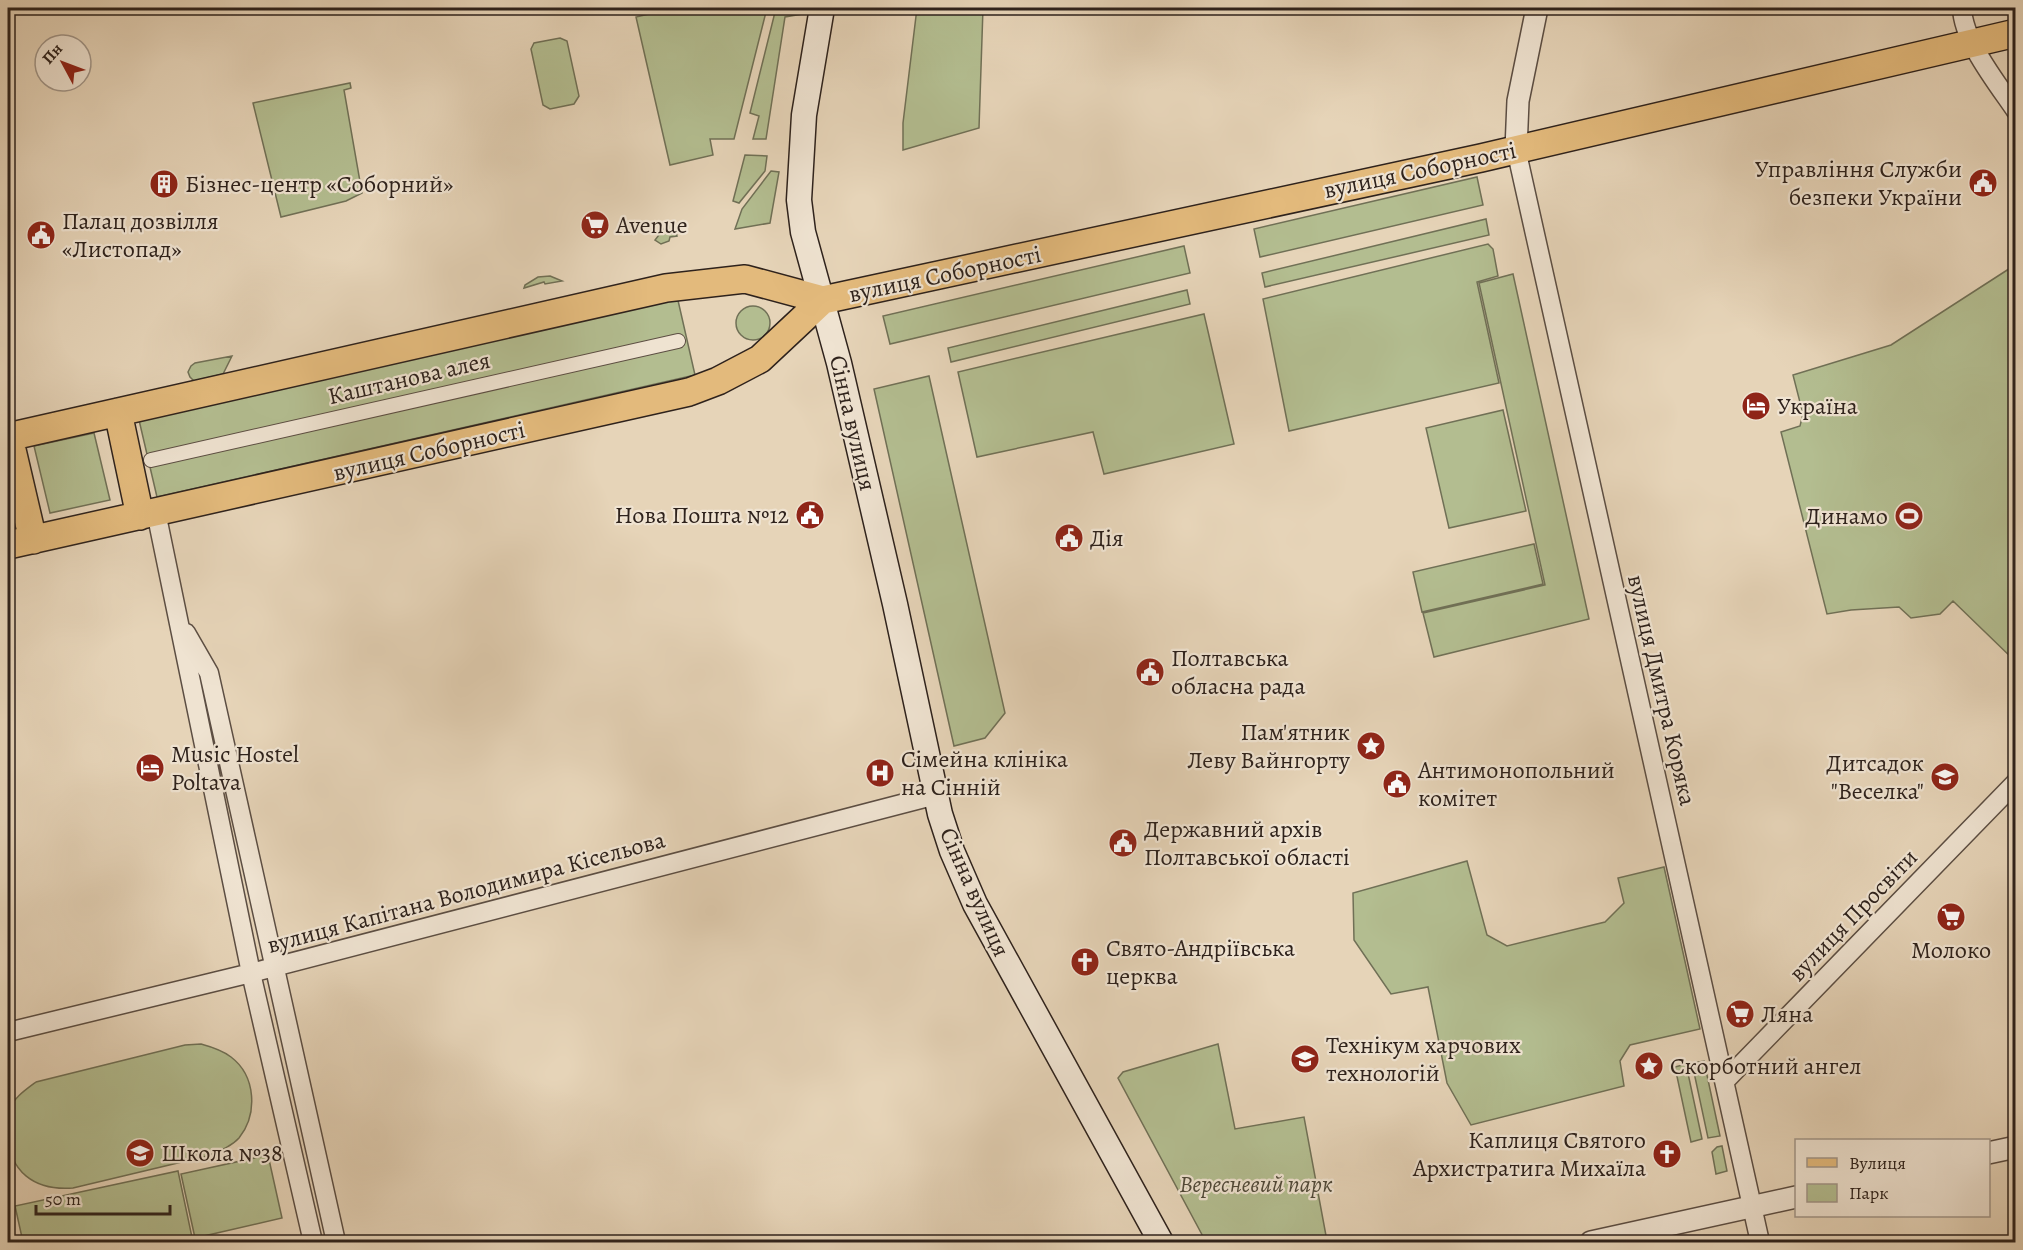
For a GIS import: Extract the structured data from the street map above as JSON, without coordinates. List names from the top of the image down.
{
  "streets": {
    "main road": ["вулиця Соборності", "Сінна вулиця"],
    "street": [
      "Каштанова алея",
      "вулиця Дмитра Коряка",
      "вулиця Капітана Володимира Кісельова",
      "вулиця Просвіти"
    ]
  },
  "crossings": [
    ["вулиця Соборності", "Сінна вулиця"],
    ["вулиця Соборності", "вулиця Дмитра Коряка"],
    ["Сінна вулиця", "вулиця Капітана Володимира Кісельова"],
    ["вулиця Дмитра Коряка", "вулиця Просвіти"]
  ],
  "parks": ["Вересневий парк"],
  "places": {
    "public building": [
      "Управління Служби безпеки України",
      "Палац дозвілля «Листопад»",
      "Нова Пошта №12",
      "Дія",
      "Полтавська обласна рада",
      "Антимонопольний комітет",
      "Державний архів Полтавської області"
    ],
    "building": ["Бізнес-центр «Соборний»"],
    "supermarket": ["Avenue", "Молоко", "Ляна"],
    "hotel": ["Україна", "Music Hostel Poltava"],
    "sports": ["Динамо"],
    "place": ["Пам'ятник Леву Вайнгорту", "Скорботний ангел"],
    "hospital": ["Сімейна клініка на Сінній"],
    "school or university": ["Дитсадок \"Веселка\"", "Технікум харчових технологій", "Школа №38"],
    "church": ["Свято-Андріївська церква", "Каплиця Святого Архистратига Михаїла"]
  },
  "legend": ["Вулиця", "Парк"],
  "scale_bar": "50 m",
  "north": "top left"
}
